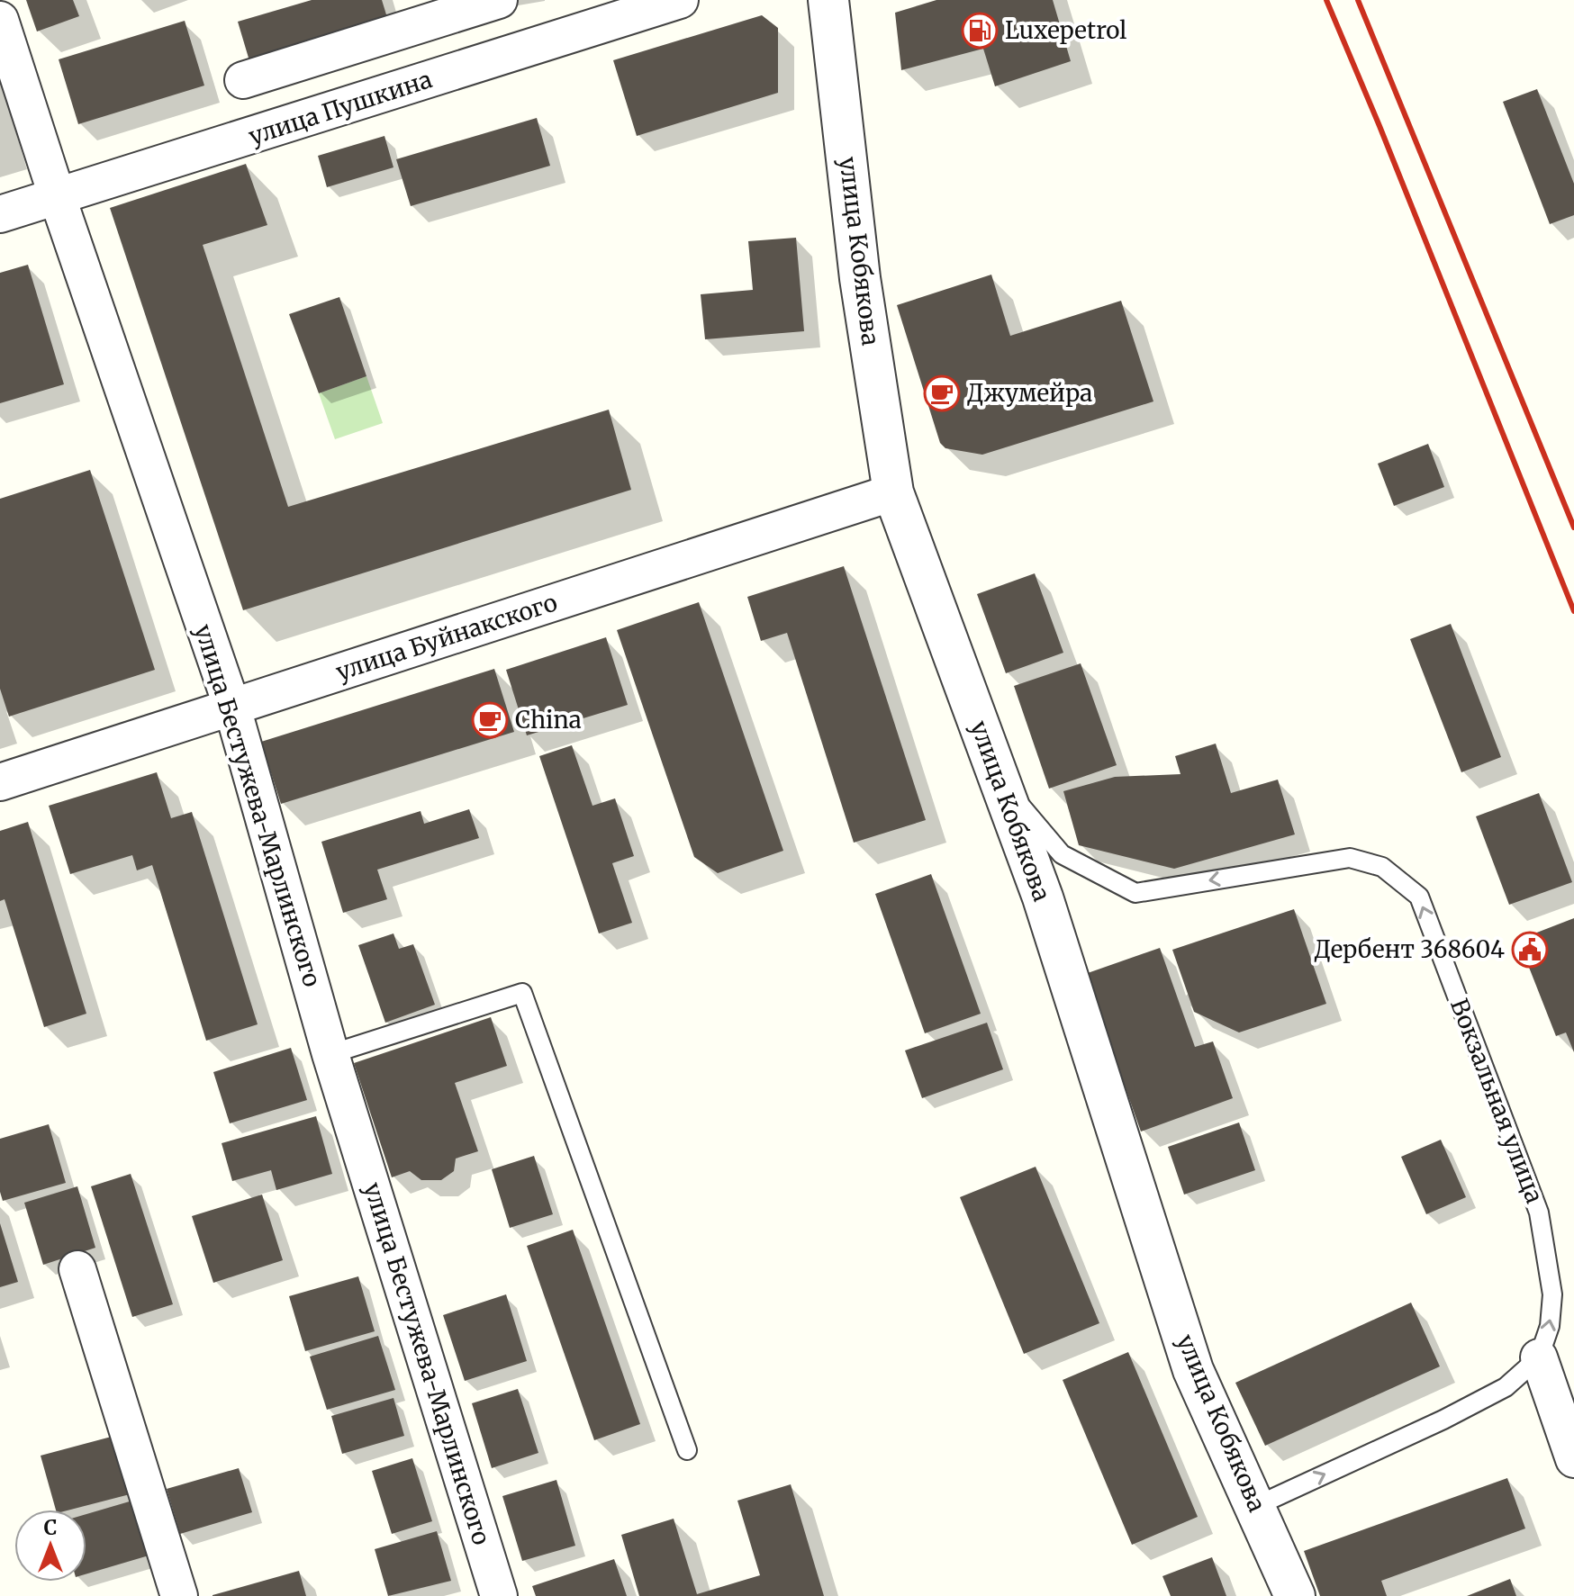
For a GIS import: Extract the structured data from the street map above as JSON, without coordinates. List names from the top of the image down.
{
  "streets": {
    "street": [
      "улица Пушкина",
      "улица Кобякова",
      "улица Буйнакского",
      "улица Бестужева-Марлинского"
    ],
    "lane": ["Вокзальная улица"]
  },
  "crossings": [
    ["улица Пушкина", "улица Бестужева-Марлинского"],
    ["улица Кобякова", "улица Буйнакского"],
    ["улица Кобякова", "Вокзальная улица"],
    ["улица Буйнакского", "улица Бестужева-Марлинского"]
  ],
  "one_way": ["Вокзальная улица"],
  "places": {
    "fuel station": ["Luxepetrol"],
    "cafe": ["Джумейра", "China"],
    "public building": ["Дербент 368604"]
  },
  "north": "top"
}
